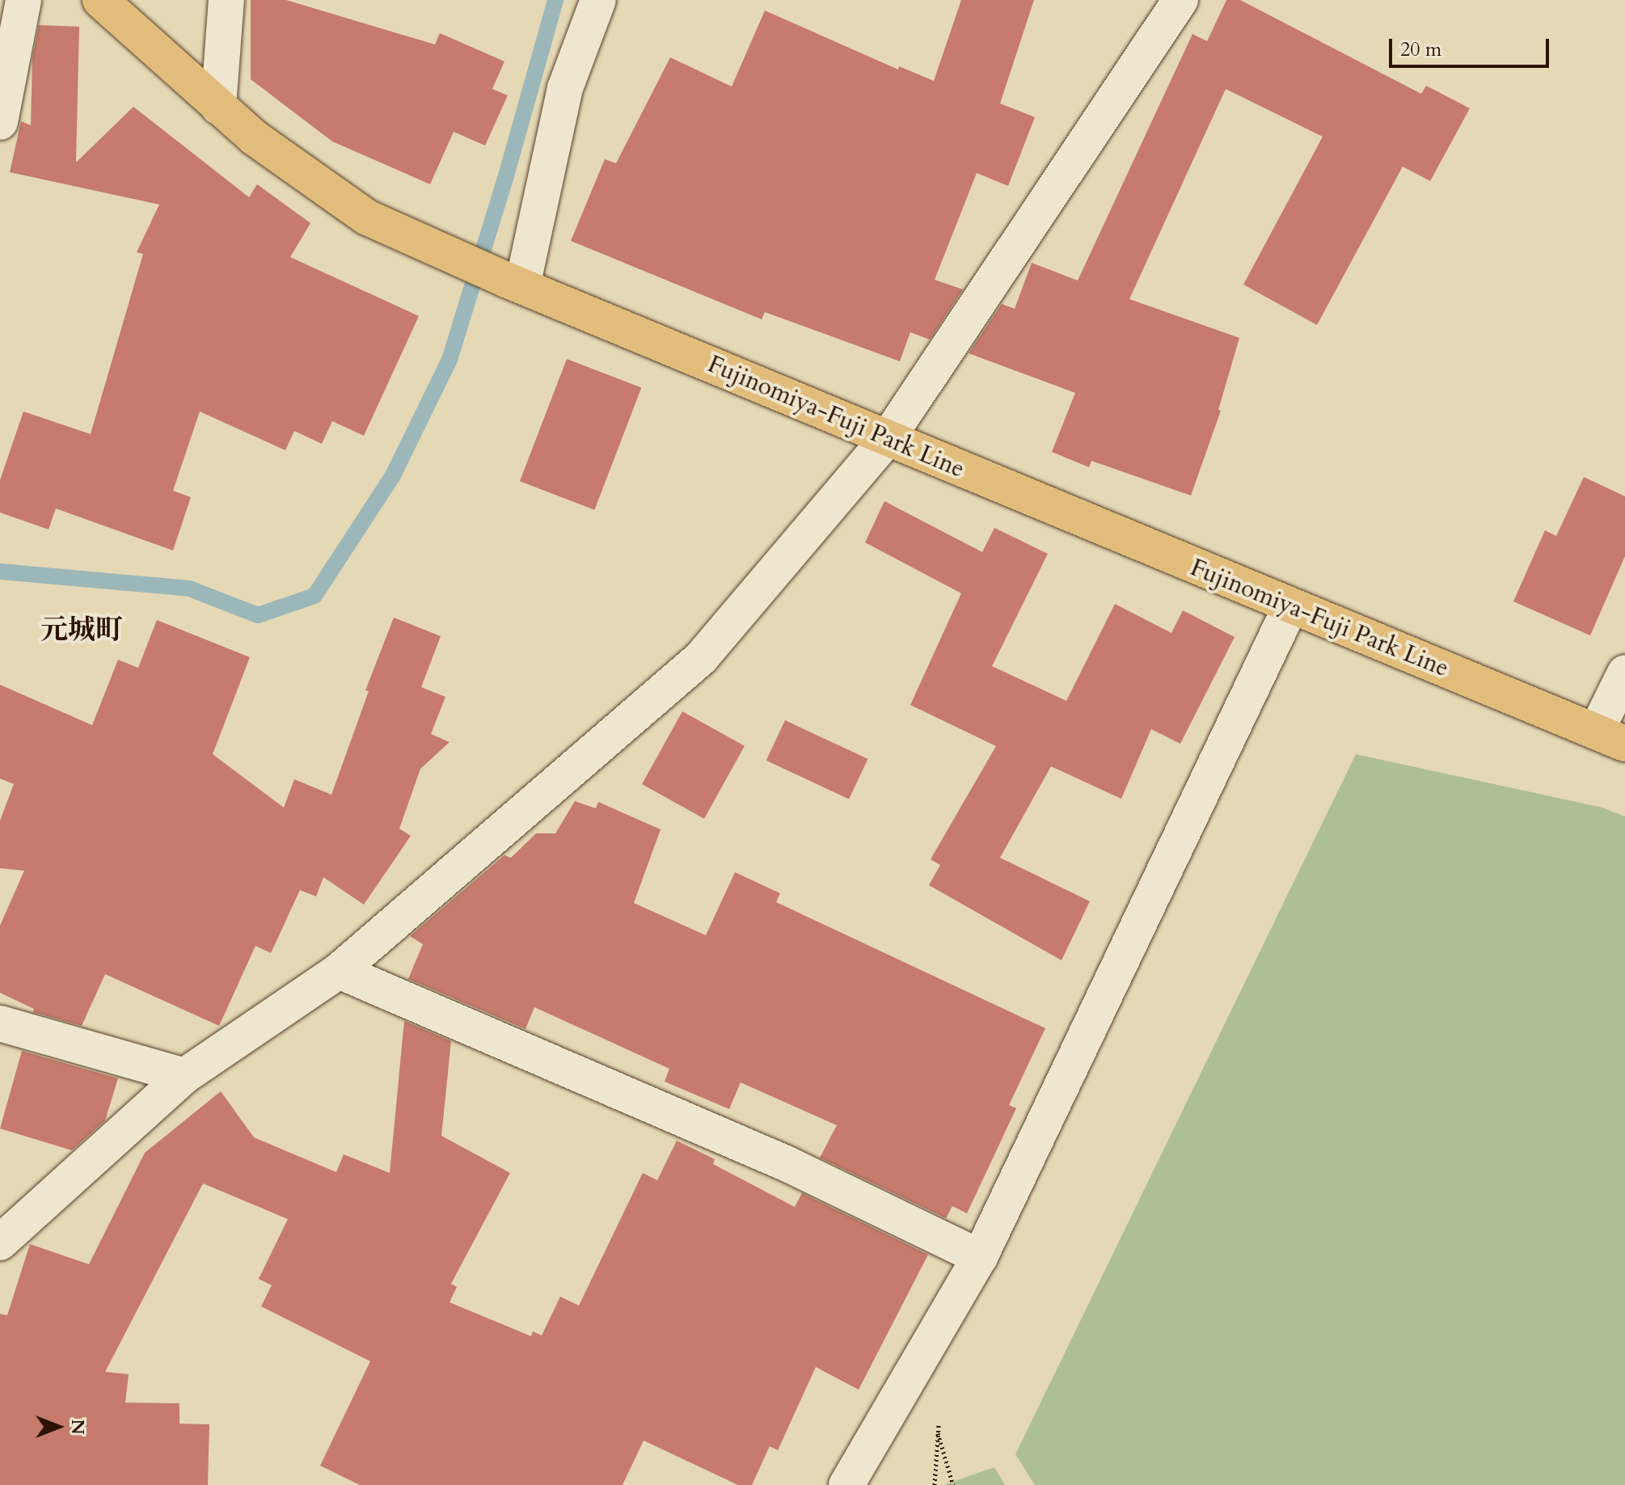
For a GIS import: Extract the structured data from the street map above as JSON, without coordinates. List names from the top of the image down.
{
  "streets": {
    "main road": ["Fujinomiya-Fuji Park Line"]
  },
  "districts": ["元城町"],
  "scale_bar": "20 m",
  "north": "right"
}
